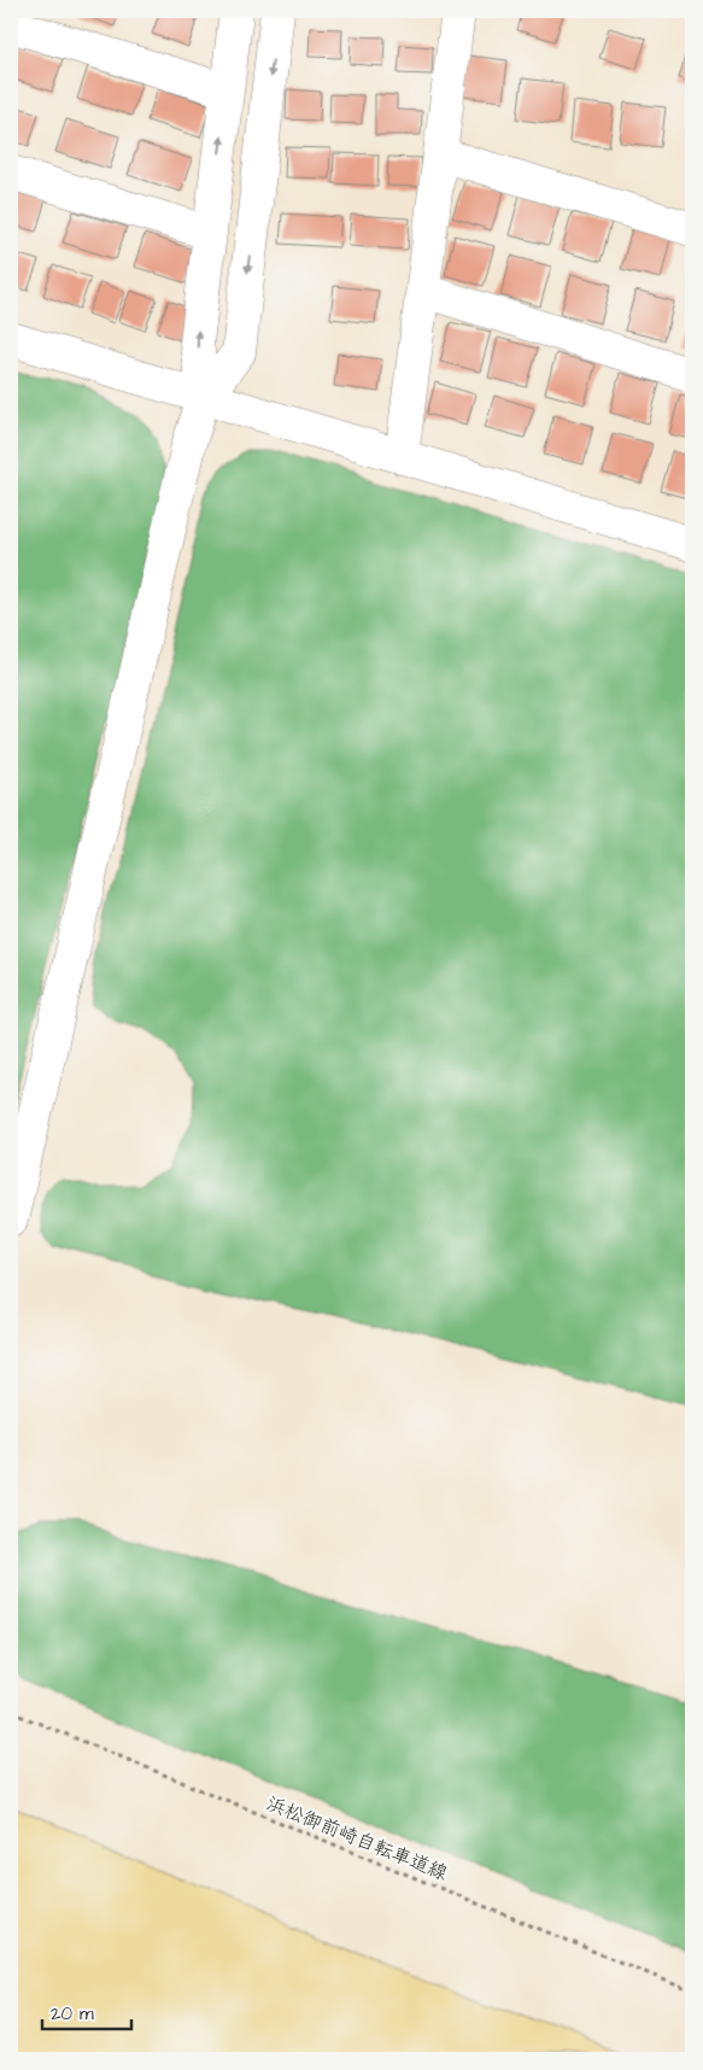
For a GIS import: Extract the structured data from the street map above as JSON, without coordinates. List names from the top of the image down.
{
  "streets": {
    "path": ["浜松御前崎自転車道線"]
  },
  "scale_bar": "20 m"
}
